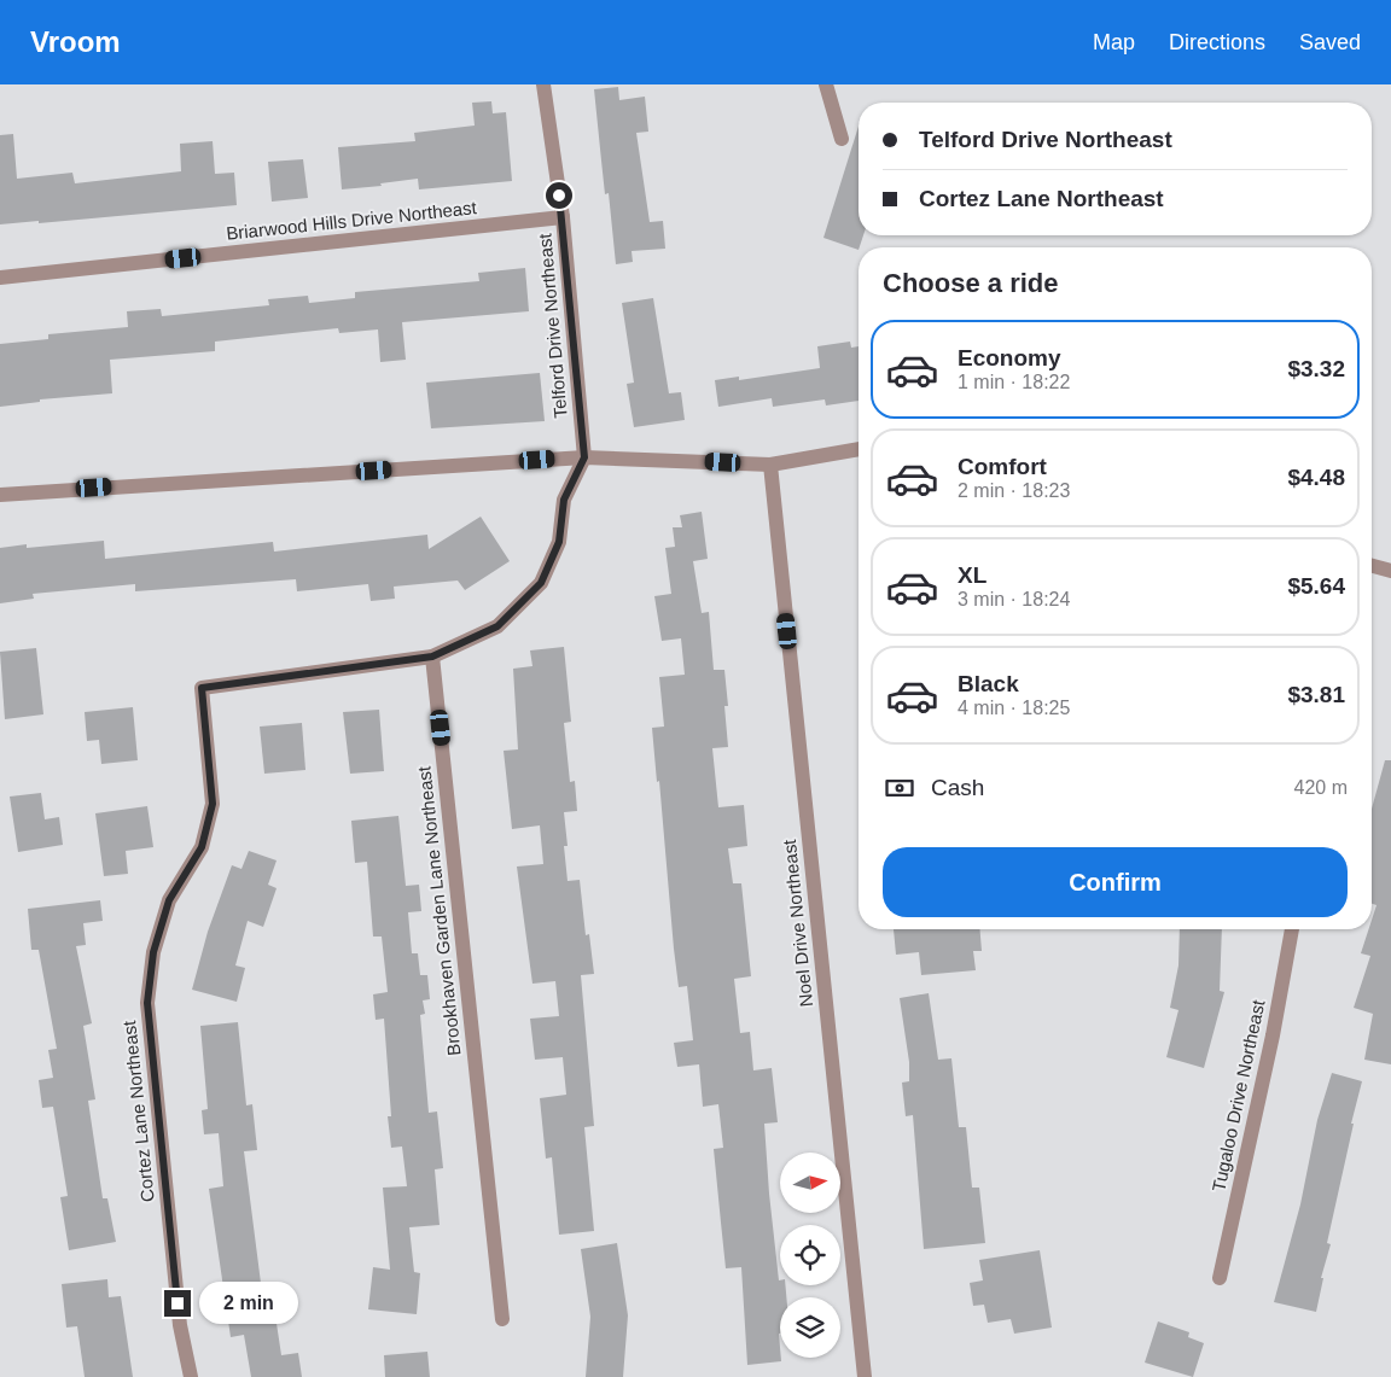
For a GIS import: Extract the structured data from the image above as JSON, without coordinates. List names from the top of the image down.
{
  "streets": {
    "street": [
      "Briarwood Hills Drive Northeast",
      "Telford Drive Northeast",
      "Brookhaven Garden Lane Northeast",
      "Noel Drive Northeast",
      "Tugaloo Drive Northeast",
      "Cortez Lane Northeast"
    ]
  },
  "crossings": [
    ["Briarwood Hills Drive Northeast", "Telford Drive Northeast"],
    ["Brookhaven Garden Lane Northeast", "Cortez Lane Northeast"]
  ],
  "north": "right",
  "page": {
    "header": "Vroom",
    "nav": ["Map", "Directions", "Saved"],
    "banner": ["Telford Drive Northeast", "Cortez Lane Northeast"],
    "heading": "Choose a ride",
    "list": [
      {
        "name": "Economy",
        "note": "1 min · 18:22",
        "value": "$3.32"
      },
      {
        "name": "Comfort",
        "note": "2 min · 18:23",
        "value": "$4.48"
      },
      {
        "name": "XL",
        "note": "3 min · 18:24",
        "value": "$5.64"
      },
      {
        "name": "Black",
        "note": "4 min · 18:25",
        "value": "$3.81"
      }
    ],
    "pay": ["Cash", "420 m"],
    "buttons": "Confirm",
    "bubble": "2 min"
  }
}
